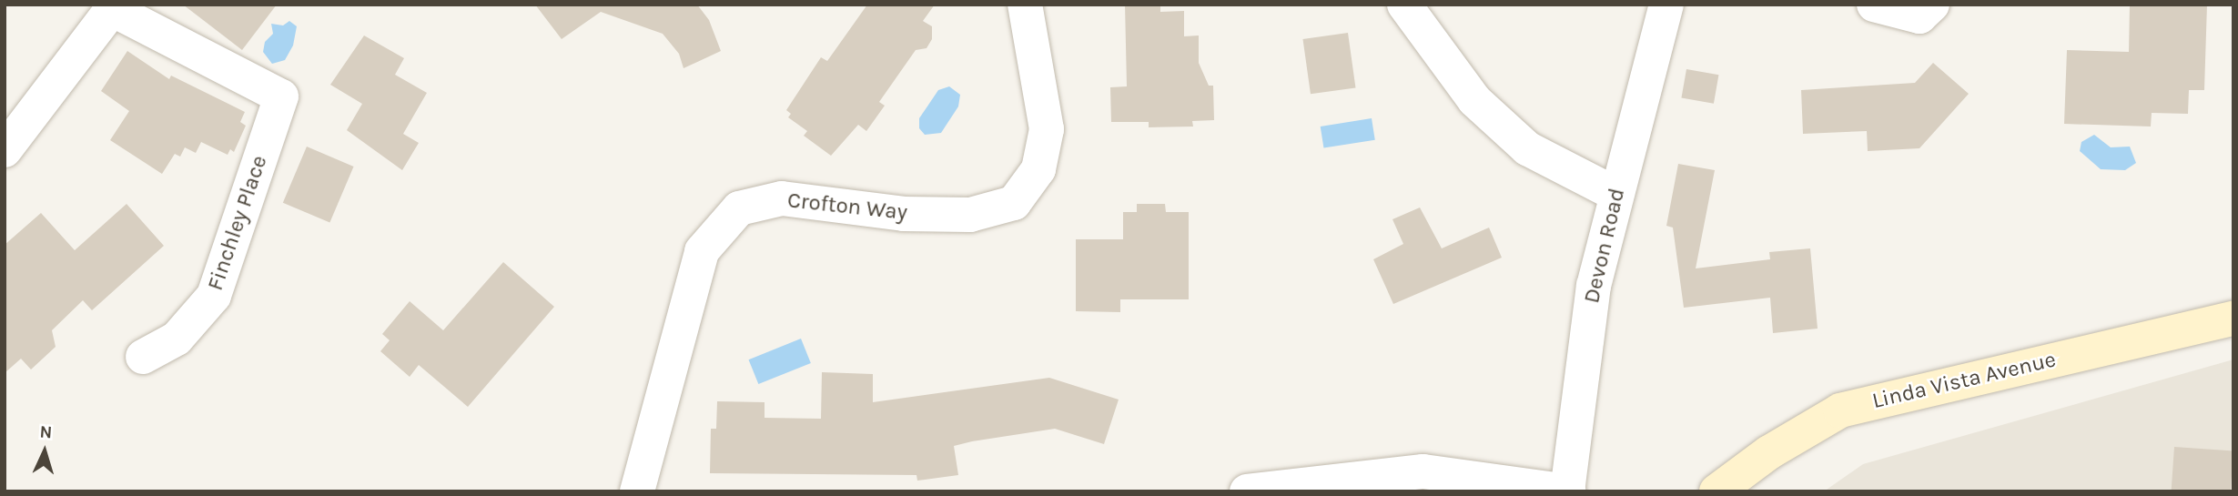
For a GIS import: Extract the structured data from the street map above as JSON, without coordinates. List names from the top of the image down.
{
  "streets": {
    "main road": ["Linda Vista Avenue"],
    "street": ["Crofton Way", "Finchley Place", "Devon Road"]
  },
  "north": "top"
}
